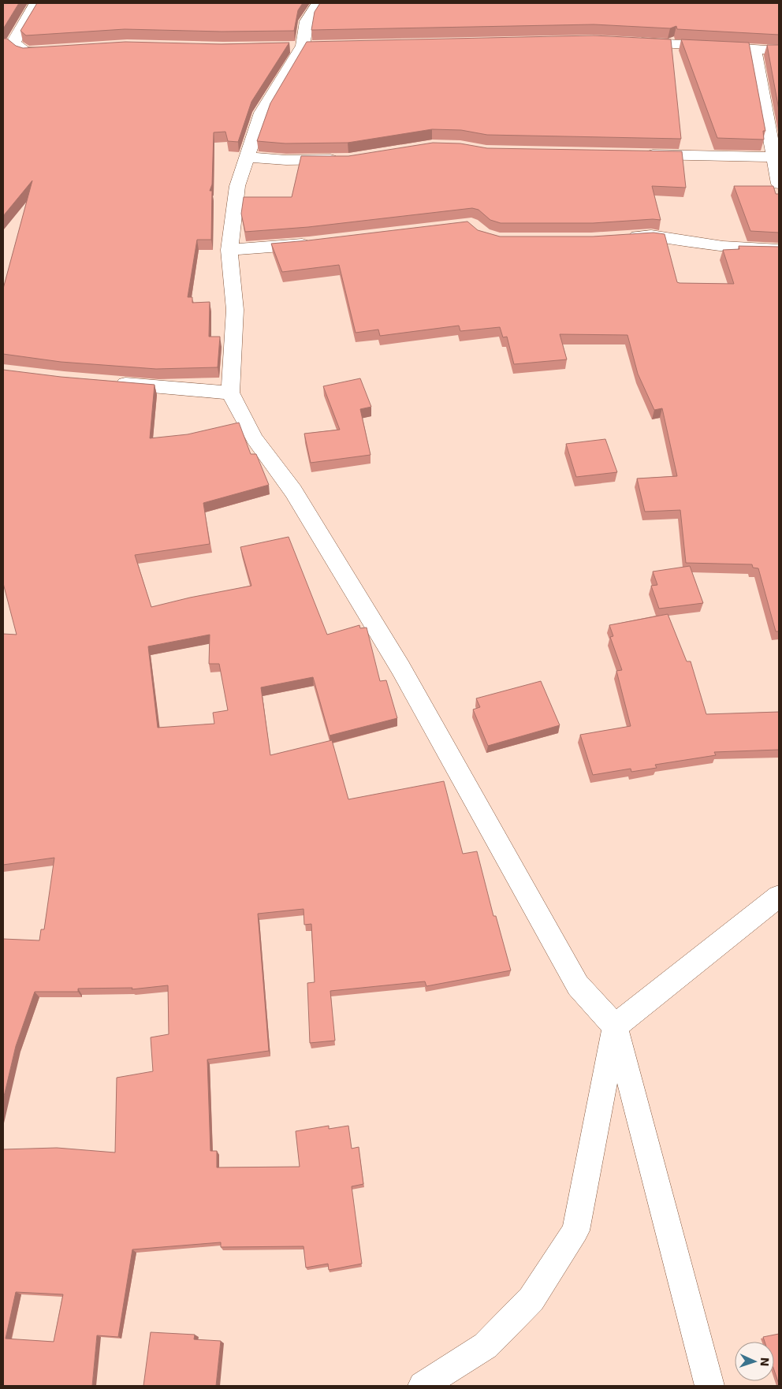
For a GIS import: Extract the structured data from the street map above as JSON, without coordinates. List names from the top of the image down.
{
  "north": "right"
}
